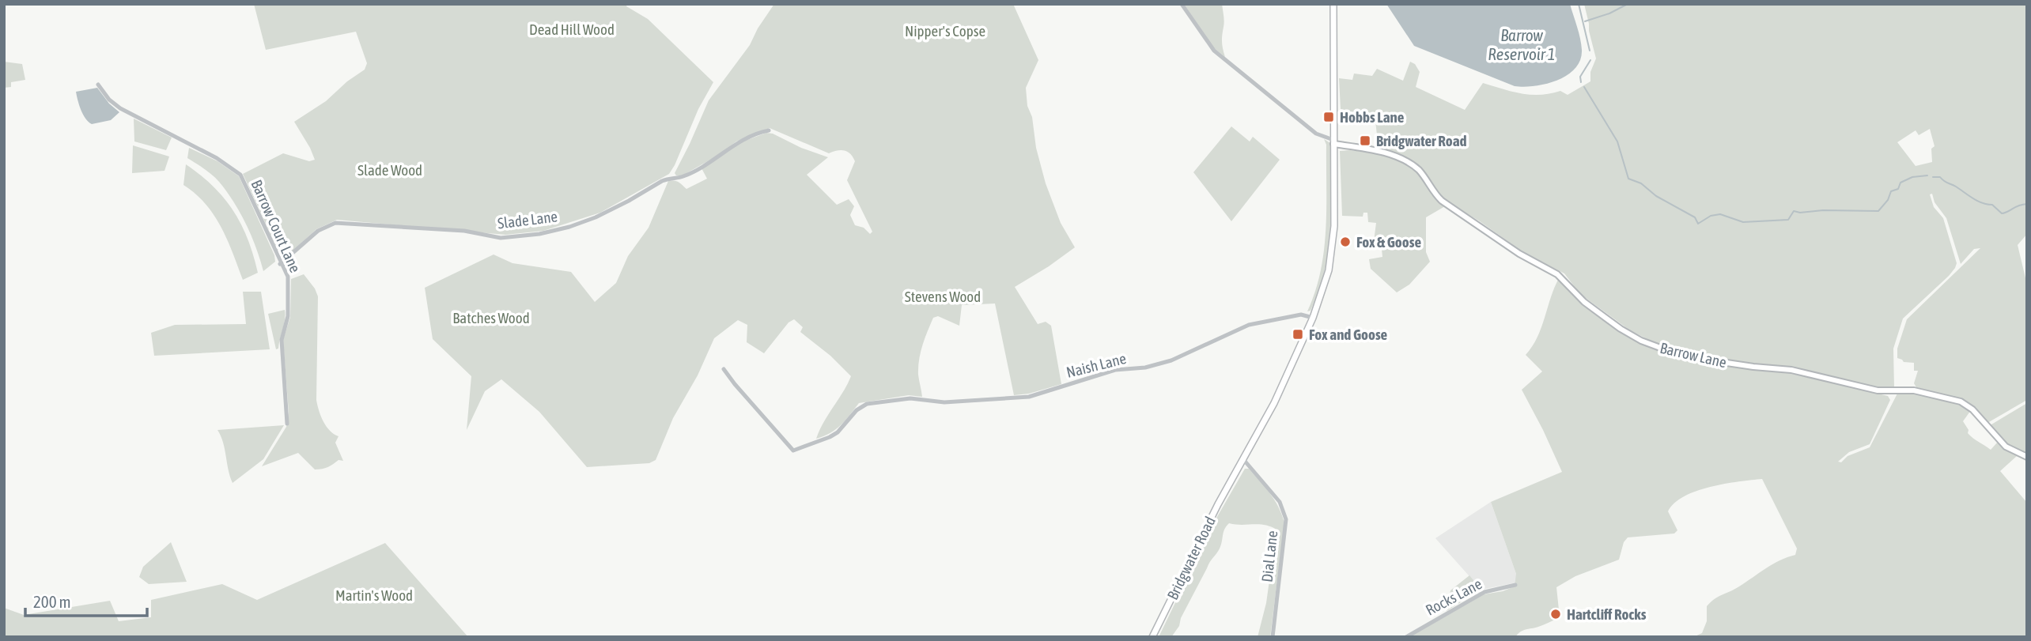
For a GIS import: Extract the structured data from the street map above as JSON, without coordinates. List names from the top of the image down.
{
  "streets": {
    "highway": ["Bridgwater Road"],
    "main road": ["Barrow Lane"],
    "street": [
      "Slade Lane",
      "Barrow Court Lane",
      "Naish Lane",
      "Dial Lane",
      "Rocks Lane"
    ]
  },
  "crossings": [
    ["Slade Lane", "Barrow Court Lane"],
    ["Barrow Lane", "Bridgwater Road"],
    ["Naish Lane", "Bridgwater Road"],
    ["Dial Lane", "Bridgwater Road"]
  ],
  "water": ["Barrow Reservoir 1"],
  "parks": [
    "Dead Hill Wood",
    "Nipper's Copse",
    "Slade Wood",
    "Stevens Wood",
    "Batches Wood",
    "Martin's Wood"
  ],
  "places": {
    "transit": ["Hobbs Lane", "Bridgwater Road", "Fox and Goose"],
    "other": ["Fox & Goose", "Hartcliff Rocks"]
  },
  "scale_bar": "200 m"
}
